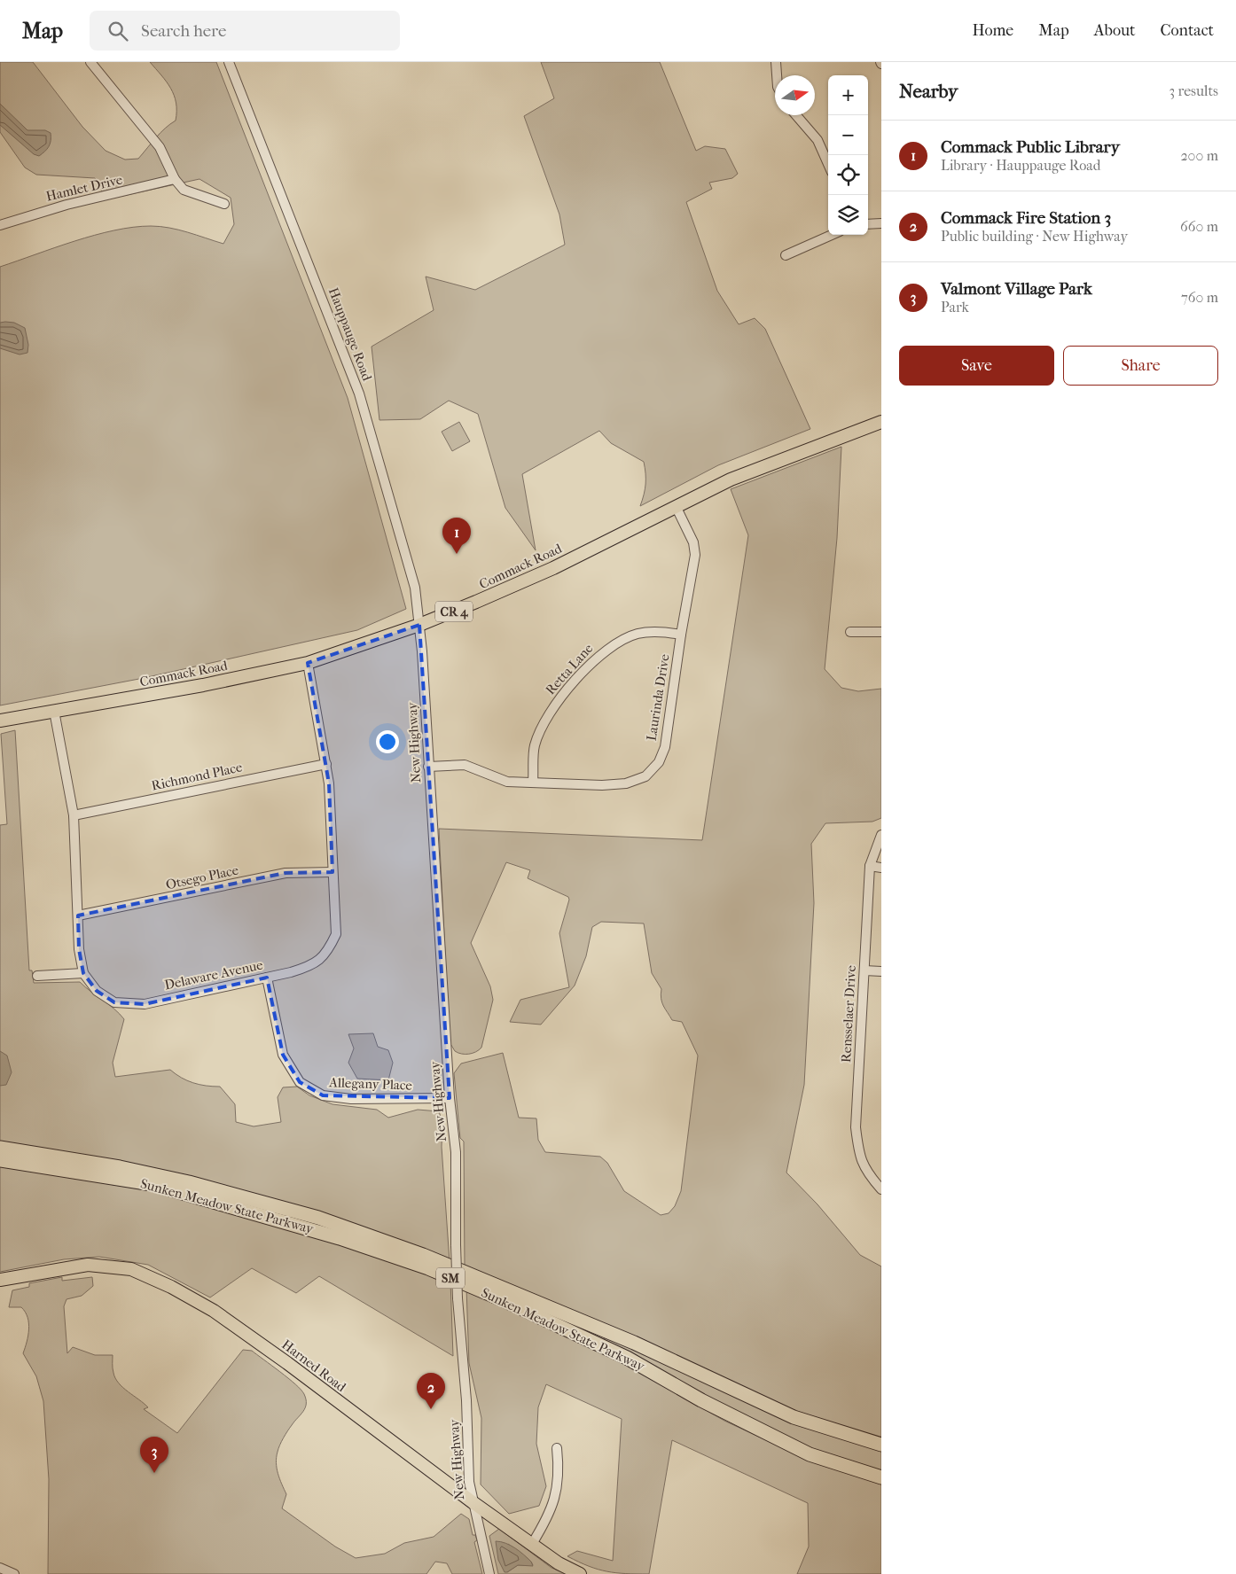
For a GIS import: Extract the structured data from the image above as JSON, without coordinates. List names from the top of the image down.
{
  "streets": {
    "highway": ["Sunken Meadow State Parkway", "SM"],
    "main road": ["Commack Road", "CR 4", "Harned Road"],
    "street": [
      "Hamlet Drive",
      "Hauppauge Road",
      "Retta Lane",
      "Laurinda Drive",
      "New Highway",
      "Richmond Place",
      "Otsego Place",
      "Delaware Avenue",
      "Rensselaer Drive",
      "Allegany Place"
    ]
  },
  "crossings": [
    ["Hauppauge Road", "Commack Road"],
    ["Hauppauge Road", "New Highway"],
    ["Commack Road", "Laurinda Drive"],
    ["Commack Road", "New Highway"],
    ["Commack Road", "Delaware Avenue"],
    ["Retta Lane", "Laurinda Drive"],
    ["Laurinda Drive", "New Highway"],
    ["New Highway", "Allegany Place"],
    ["New Highway", "Harned Road"],
    ["Richmond Place", "Delaware Avenue"],
    ["Otsego Place", "Delaware Avenue"],
    ["Delaware Avenue", "Allegany Place"]
  ],
  "north": "right",
  "page": {
    "header": "Map",
    "search": "Search here",
    "nav": [
      "Home",
      "Map",
      "About",
      "Contact"
    ],
    "heading": ["Nearby", "3 results"],
    "map_buttons": ["+", "−"],
    "list": [
      {
        "mark": "1",
        "name": "Commack Public Library",
        "note": "Library · Hauppauge Road",
        "value": "200 m"
      },
      {
        "mark": "2",
        "name": "Commack Fire Station 3",
        "note": "Public building · New Highway",
        "value": "660 m"
      },
      {
        "mark": "3",
        "name": "Valmont Village Park",
        "note": "Park",
        "value": "760 m"
      }
    ],
    "buttons": ["Save", "Share"],
    "pins": ["1", "2", "3"]
  }
}
